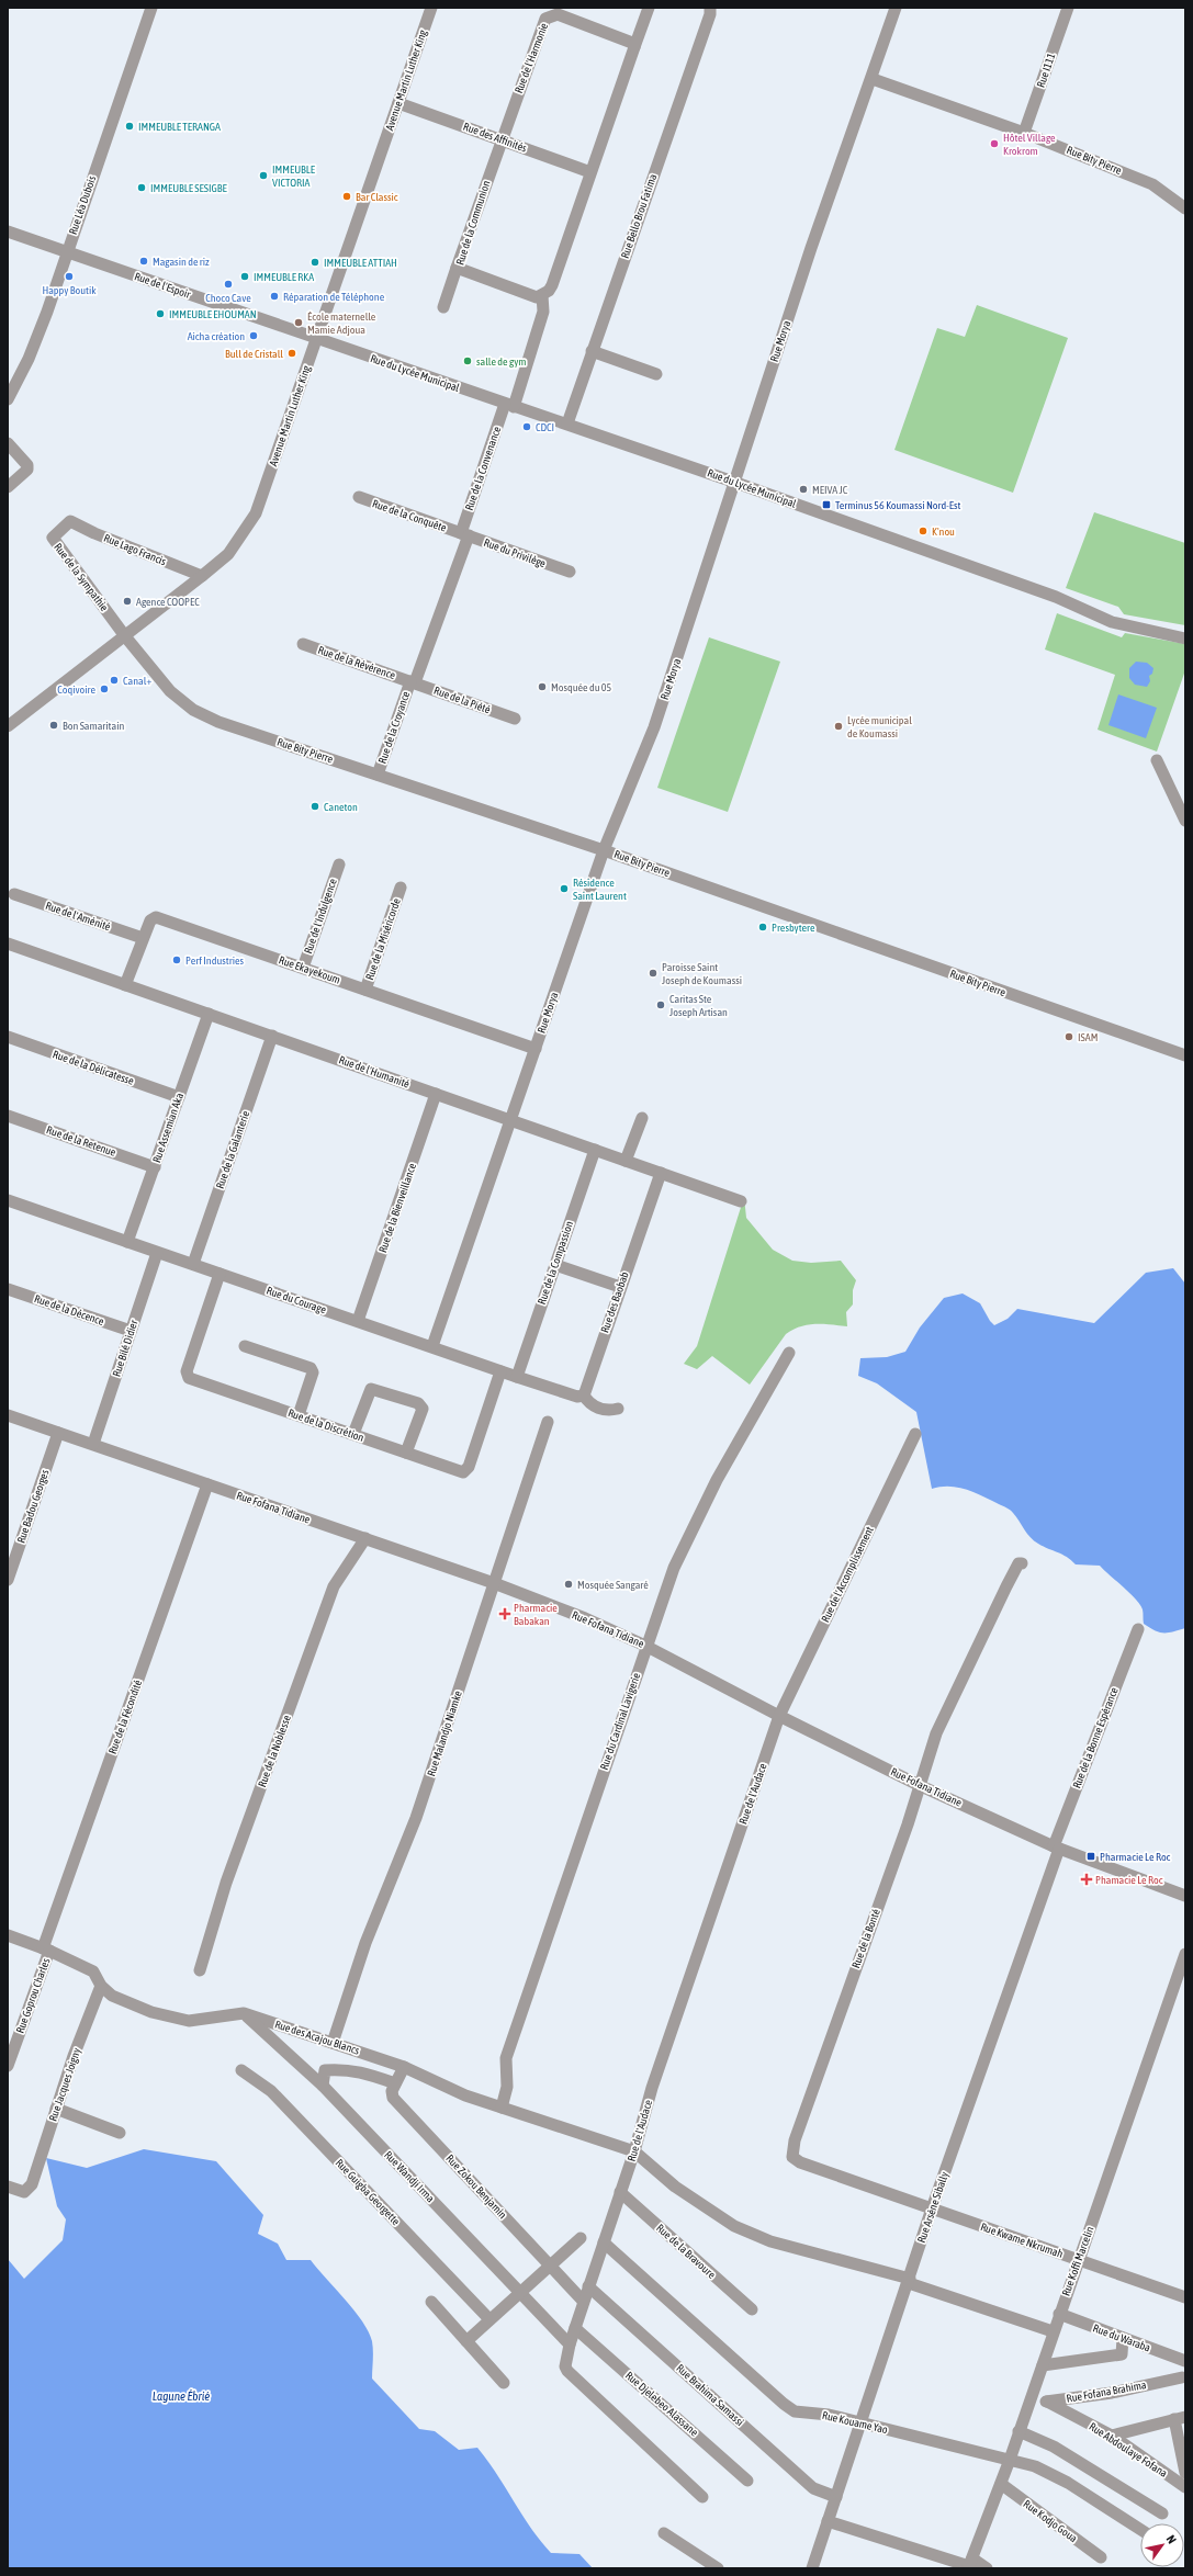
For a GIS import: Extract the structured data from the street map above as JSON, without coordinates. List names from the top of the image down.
{
  "streets": {
    "street": [
      "Rue de l'Harmonie",
      "Rue I111",
      "Avenue Martin Luther King",
      "Rue des Affinités",
      "Rue Bity Pierre",
      "Rue Léa Dubois",
      "Rue Bello Brou Fatima",
      "Rue de la Communion",
      "Rue de l'Espoir",
      "Rue Morya",
      "Rue du Lycée Municipal",
      "Rue de la Convenance",
      "Rue de la Conquête",
      "Rue Lago Francis",
      "Rue du Privilège",
      "Rue de la Sympathie",
      "Rue de la Révérence",
      "Rue de la Piété",
      "Rue de la Croyance",
      "Rue de l'Aménité",
      "Rue de l'Indulgence",
      "Rue de la Miséricorde",
      "Rue Ekayekoum",
      "Rue de la Délicatesse",
      "Rue de l'Humanité",
      "Rue Assemian Aka",
      "Rue de la Retenue",
      "Rue de la Galanterie",
      "Rue de la Bienveillance",
      "Rue de la Compassion",
      "Rue du Courage",
      "Rue des Baobab",
      "Rue de la Décence",
      "Rue Bilé Didier",
      "Rue de la Discrétion",
      "Rue Badou Georges",
      "Rue Fofana Tidiane",
      "Rue de l'Accomplissement",
      "Rue de la Fécondité",
      "Rue du Cardinal Lavigerie",
      "Rue Malandjo Niamke",
      "Rue de la Bonne Espérance",
      "Rue de la Noblesse",
      "Rue de l'Audace",
      "Rue de la Bonté",
      "Rue Goprou Charles",
      "Rue des Acajou Blancs",
      "Rue Jacques Joigny",
      "Rue Wandji Irma",
      "Rue Zokou Benjamin",
      "Rue Guigba Georgette",
      "Rue Arsène Sibally",
      "Rue Kwame Nkrumah",
      "Rue de la Bravoure",
      "Rue Koffi Marcelin",
      "Rue du Waraba",
      "Rue Fofana Brahima",
      "Rue Brahima Samassi",
      "Rue Djelebeo Alassane",
      "Rue Kouame Yao",
      "Rue Abdoulaye Fofana",
      "Rue Kodjo Goua"
    ]
  },
  "crossings": [
    ["Rue de l'Harmonie", "Rue des Affinités"],
    ["Rue de l'Harmonie", "Rue de la Communion"],
    ["Rue I111", "Rue Bity Pierre"],
    ["Avenue Martin Luther King", "Rue des Affinités"],
    ["Avenue Martin Luther King", "Rue Bity Pierre"],
    ["Avenue Martin Luther King", "Rue de l'Espoir"],
    ["Avenue Martin Luther King", "Rue du Lycée Municipal"],
    ["Avenue Martin Luther King", "Rue Lago Francis"],
    ["Avenue Martin Luther King", "Rue de la Sympathie"],
    ["Rue des Affinités", "Rue de la Communion"],
    ["Rue Bity Pierre", "Rue Morya"],
    ["Rue Bity Pierre", "Rue de la Sympathie"],
    ["Rue Bity Pierre", "Rue de la Croyance"],
    ["Rue Léa Dubois", "Rue de l'Espoir"],
    ["Rue Bello Brou Fatima", "Rue du Lycée Municipal"],
    ["Rue de la Communion", "Rue de la Convenance"],
    ["Rue de l'Espoir", "Rue du Lycée Municipal"],
    ["Rue Morya", "Rue du Lycée Municipal"],
    ["Rue Morya", "Rue Ekayekoum"],
    ["Rue Morya", "Rue de l'Humanité"],
    ["Rue Morya", "Rue du Courage"],
    ["Rue du Lycée Municipal", "Rue de la Convenance"],
    ["Rue de la Convenance", "Rue de la Conquête"],
    ["Rue de la Convenance", "Rue du Privilège"],
    ["Rue de la Convenance", "Rue de la Révérence"],
    ["Rue de la Convenance", "Rue de la Piété"],
    ["Rue de la Convenance", "Rue de la Croyance"],
    ["Rue de la Conquête", "Rue du Privilège"],
    ["Rue Lago Francis", "Rue de la Sympathie"],
    ["Rue de la Révérence", "Rue de la Piété"],
    ["Rue de la Révérence", "Rue de la Croyance"],
    ["Rue de la Piété", "Rue de la Croyance"],
    ["Rue de l'Aménité", "Rue Ekayekoum"],
    ["Rue de l'Indulgence", "Rue Ekayekoum"],
    ["Rue de la Miséricorde", "Rue Ekayekoum"],
    ["Rue Ekayekoum", "Rue de l'Humanité"],
    ["Rue de la Délicatesse", "Rue Assemian Aka"],
    ["Rue de l'Humanité", "Rue Assemian Aka"],
    ["Rue de l'Humanité", "Rue de la Galanterie"],
    ["Rue de l'Humanité", "Rue de la Bienveillance"],
    ["Rue de l'Humanité", "Rue de la Compassion"],
    ["Rue de l'Humanité", "Rue des Baobab"],
    ["Rue Assemian Aka", "Rue de la Retenue"],
    ["Rue Assemian Aka", "Rue du Courage"],
    ["Rue de la Galanterie", "Rue du Courage"],
    ["Rue de la Bienveillance", "Rue du Courage"],
    ["Rue de la Compassion", "Rue du Courage"],
    ["Rue du Courage", "Rue des Baobab"],
    ["Rue du Courage", "Rue Bilé Didier"],
    ["Rue du Courage", "Rue de la Discrétion"],
    ["Rue de la Décence", "Rue Bilé Didier"],
    ["Rue Bilé Didier", "Rue Fofana Tidiane"],
    ["Rue Badou Georges", "Rue Fofana Tidiane"],
    ["Rue Fofana Tidiane", "Rue de l'Accomplissement"],
    ["Rue Fofana Tidiane", "Rue de la Fécondité"],
    ["Rue Fofana Tidiane", "Rue du Cardinal Lavigerie"],
    ["Rue Fofana Tidiane", "Rue Malandjo Niamke"],
    ["Rue Fofana Tidiane", "Rue de la Bonne Espérance"],
    ["Rue Fofana Tidiane", "Rue de la Noblesse"],
    ["Rue Fofana Tidiane", "Rue de l'Audace"],
    ["Rue Fofana Tidiane", "Rue de la Bonté"],
    ["Rue Fofana Tidiane", "Rue Arsène Sibally"],
    ["Rue de l'Accomplissement", "Rue de l'Audace"],
    ["Rue de la Fécondité", "Rue Goprou Charles"],
    ["Rue de la Fécondité", "Rue des Acajou Blancs"],
    ["Rue du Cardinal Lavigerie", "Rue des Acajou Blancs"],
    ["Rue Malandjo Niamke", "Rue des Acajou Blancs"],
    ["Rue de la Bonne Espérance", "Rue Arsène Sibally"],
    ["Rue de l'Audace", "Rue des Acajou Blancs"],
    ["Rue de l'Audace", "Rue Wandji Irma"],
    ["Rue de l'Audace", "Rue Zokou Benjamin"],
    ["Rue de l'Audace", "Rue de la Bravoure"],
    ["Rue de l'Audace", "Rue Brahima Samassi"],
    ["Rue de l'Audace", "Rue Djelebeo Alassane"],
    ["Rue de l'Audace", "Rue Kouame Yao"],
    ["Rue de la Bonté", "Rue Arsène Sibally"],
    ["Rue de la Bonté", "Rue Kwame Nkrumah"],
    ["Rue Goprou Charles", "Rue des Acajou Blancs"],
    ["Rue des Acajou Blancs", "Rue Jacques Joigny"],
    ["Rue des Acajou Blancs", "Rue Wandji Irma"],
    ["Rue Arsène Sibally", "Rue Kwame Nkrumah"],
    ["Rue Arsène Sibally", "Rue Brahima Samassi"],
    ["Rue Arsène Sibally", "Rue Kouame Yao"],
    ["Rue Kwame Nkrumah", "Rue Koffi Marcelin"],
    ["Rue Koffi Marcelin", "Rue du Waraba"],
    ["Rue Koffi Marcelin", "Rue Fofana Brahima"],
    ["Rue Koffi Marcelin", "Rue Kouame Yao"],
    ["Rue Koffi Marcelin", "Rue Kodjo Goua"],
    ["Rue Fofana Brahima", "Rue Abdoulaye Fofana"]
  ],
  "water": ["Lagune Ébrié"],
  "places": {
    "other": [
      "IMMEUBLE TERANGA",
      "Hôtel Village Krokrom",
      "IMMEUBLE VICTORIA",
      "IMMEUBLE SESIGBE",
      "Bar Classic",
      "Magasin de riz",
      "IMMEUBLE ATTIAH",
      "Happy Boutik",
      "IMMEUBLE RKA",
      "Choco Cave",
      "Réparation de Téléphone",
      "IMMEUBLE EHOUMAN",
      "École maternelle Mamie Adjoua",
      "Aicha création",
      "Bull de Cristall",
      "salle de gym",
      "CDCI",
      "MEIVA JC",
      "K'nou",
      "Agence COOPEC",
      "Canal+",
      "Mosquée du 05",
      "Coqivoire",
      "Bon Samaritain",
      "Lycée municipal de Koumassi",
      "Caneton",
      "Résidence Saint Laurent",
      "Presbytere",
      "Perf Industries",
      "Paroisse Saint Joseph de Koumassi",
      "Caritas Ste Joseph Artisan",
      "ISAM",
      "Mosquée Sangaré"
    ],
    "transit": ["Terminus 56 Koumassi Nord-Est", "Pharmacie Le Roc"],
    "health": ["Pharmacie Babakan", "Phamacie Le Roc"]
  },
  "north": "top right"
}
